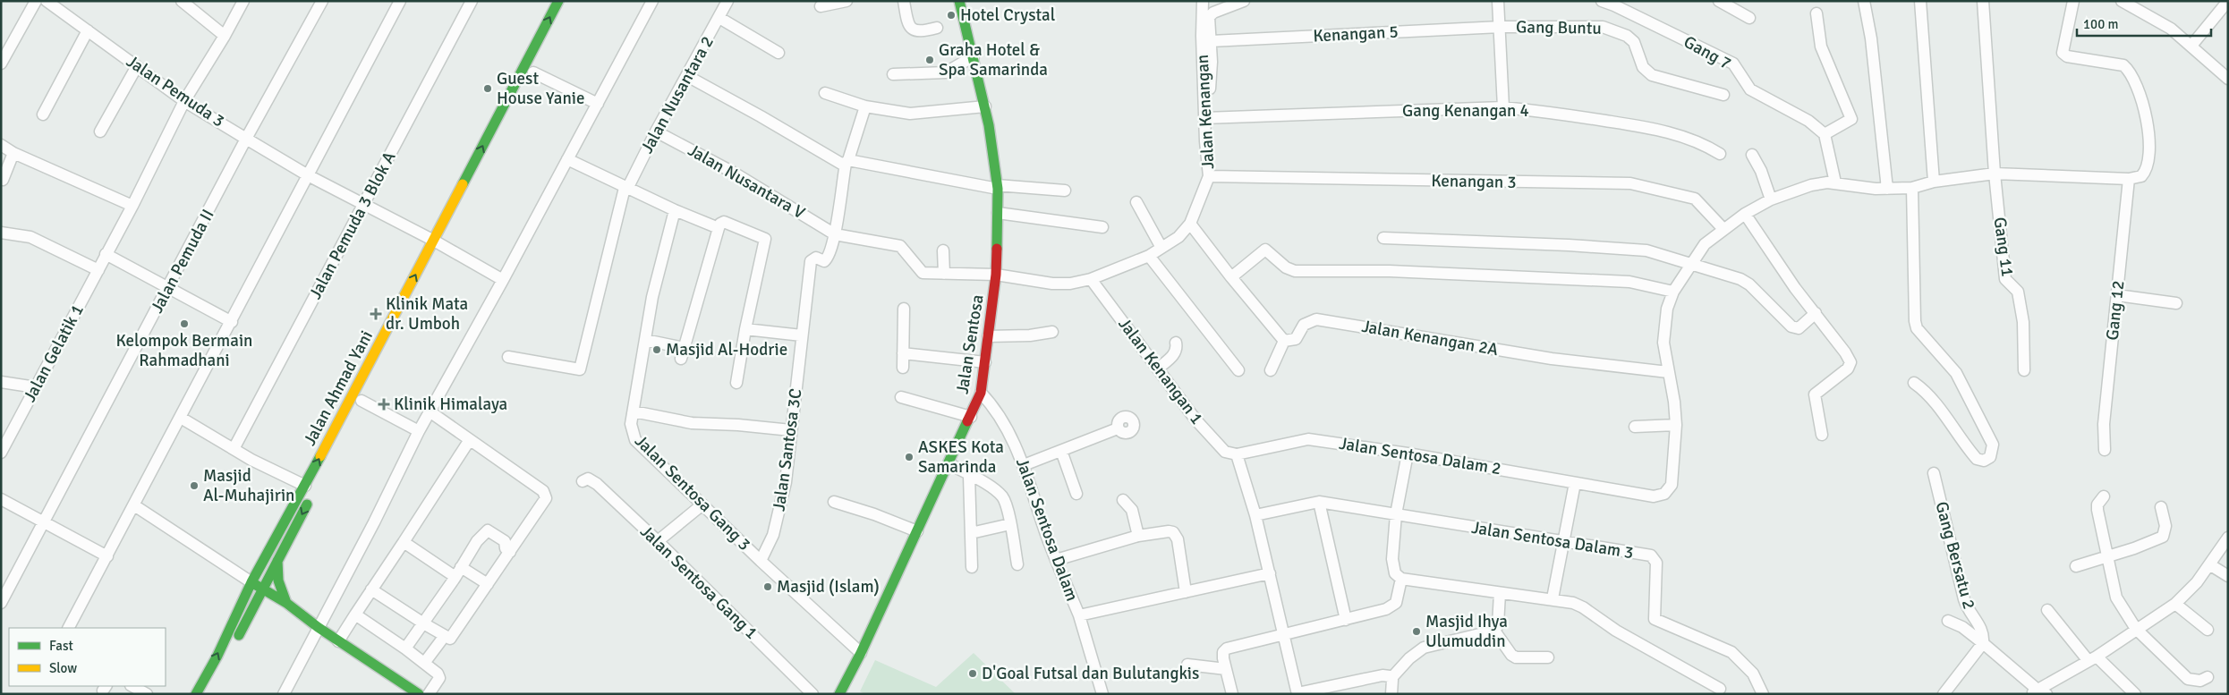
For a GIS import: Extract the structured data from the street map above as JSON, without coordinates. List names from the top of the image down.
{
  "streets": {
    "main road": ["Jalan Sentosa", "Jalan Ahmad Yani"],
    "street": [
      "Gang Buntu",
      "Kenangan 5",
      "Gang 7",
      "Jalan Pemuda 3",
      "Jalan Nusantara 2",
      "Gang Kenangan 4",
      "Jalan Kenangan",
      "Jalan Nusantara V",
      "Kenangan 3",
      "Jalan Pemuda 3 Blok A",
      "Gang 11",
      "Jalan Pemuda II",
      "Gang 12",
      "Jalan Kenangan 2A",
      "Jalan Gelatik 1",
      "Jalan Kenangan 1",
      "Jalan Santosa 3C",
      "Jalan Sentosa Dalam 2",
      "Jalan Sentosa Gang 3",
      "Jalan Sentosa Dalam",
      "Jalan Sentosa Dalam 3",
      "Gang Bersatu 2",
      "Jalan Sentosa Gang 1"
    ]
  },
  "crossings": [
    ["Gang Buntu", "Kenangan 5"],
    ["Jalan Pemuda 3", "Jalan Pemuda 3 Blok A"],
    ["Jalan Pemuda 3", "Jalan Pemuda II"],
    ["Jalan Pemuda 3", "Jalan Gelatik 1"],
    ["Jalan Pemuda 3", "Jalan Ahmad Yani"],
    ["Jalan Nusantara 2", "Jalan Nusantara V"],
    ["Gang Kenangan 4", "Jalan Kenangan"],
    ["Jalan Kenangan", "Jalan Nusantara V"],
    ["Jalan Kenangan", "Kenangan 3"],
    ["Jalan Kenangan", "Jalan Sentosa"],
    ["Jalan Kenangan", "Jalan Kenangan 1"],
    ["Jalan Kenangan", "Jalan Santosa 3C"],
    ["Jalan Nusantara V", "Jalan Santosa 3C"],
    ["Jalan Sentosa", "Jalan Sentosa Gang 3"],
    ["Jalan Sentosa", "Jalan Sentosa Dalam"],
    ["Jalan Kenangan 1", "Jalan Sentosa Dalam 2"],
    ["Jalan Santosa 3C", "Jalan Sentosa Gang 3"]
  ],
  "places": {
    "other": [
      "Hotel Crystal",
      "Graha Hotel & Spa Samarinda",
      "Guest House Yanie",
      "Kelompok Bermain Rahmadhani",
      "Masjid Al-Hodrie",
      "ASKES Kota Samarinda",
      "Masjid Al-Muhajirin",
      "Masjid (Islam)",
      "Masjid Ihya Ulumuddin",
      "D'Goal Futsal dan Bulutangkis"
    ],
    "health": ["Klinik Mata dr. Umboh", "Klinik Himalaya"]
  },
  "legend": ["Fast", "Slow"],
  "scale_bar": "100 m"
}
